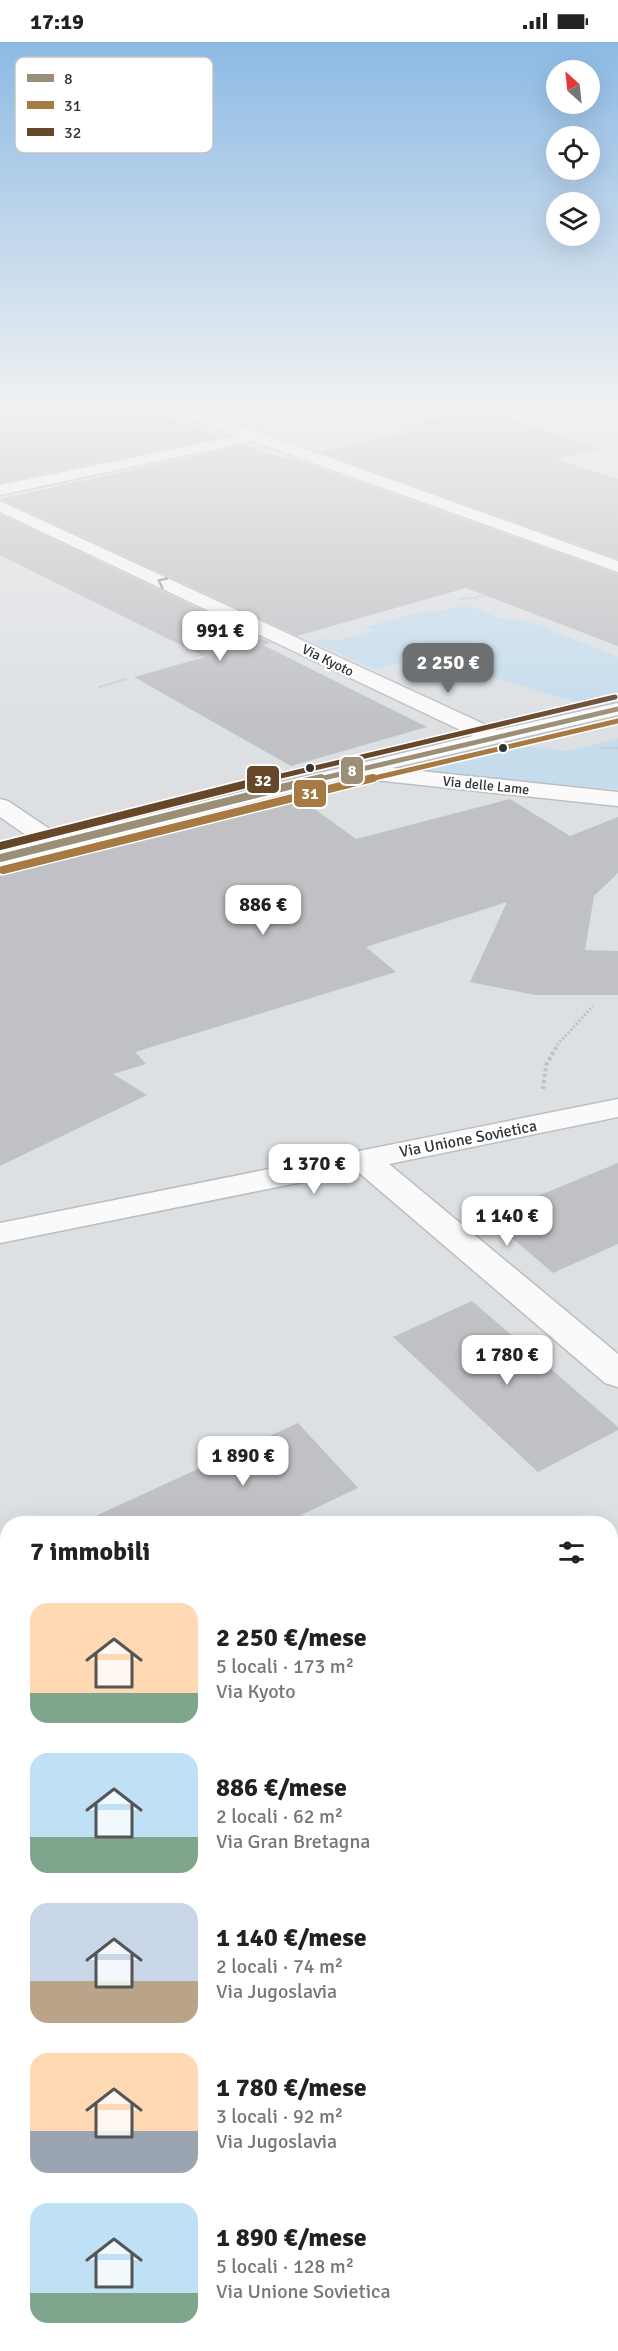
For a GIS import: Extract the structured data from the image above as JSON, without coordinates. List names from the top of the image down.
{
  "streets": {
    "street": ["Via Kyoto", "Via delle Lame", "Via Unione Sovietica"]
  },
  "lines": ["transit line 32", "transit line 8", "transit line 31"],
  "legend": ["8", "31", "32"],
  "north": "top left",
  "page": {
    "status": "17:19",
    "price": [
      "991 €",
      "2 250 €",
      "886 €",
      "1 370 €",
      "1 140 €",
      "1 780 €",
      "1 890 €"
    ],
    "heading": "7 immobili",
    "list": [
      {
        "name": "2 250 €/mese",
        "note": "5 locali · 173 m² · Via Kyoto"
      },
      {
        "name": "886 €/mese",
        "note": "2 locali · 62 m² · Via Gran Bretagna"
      },
      {
        "name": "1 140 €/mese",
        "note": "2 locali · 74 m² · Via Jugoslavia"
      },
      {
        "name": "1 780 €/mese",
        "note": "3 locali · 92 m² · Via Jugoslavia"
      },
      {
        "name": "1 890 €/mese",
        "note": "5 locali · 128 m² · Via Unione Sovietica"
      }
    ]
  }
}
